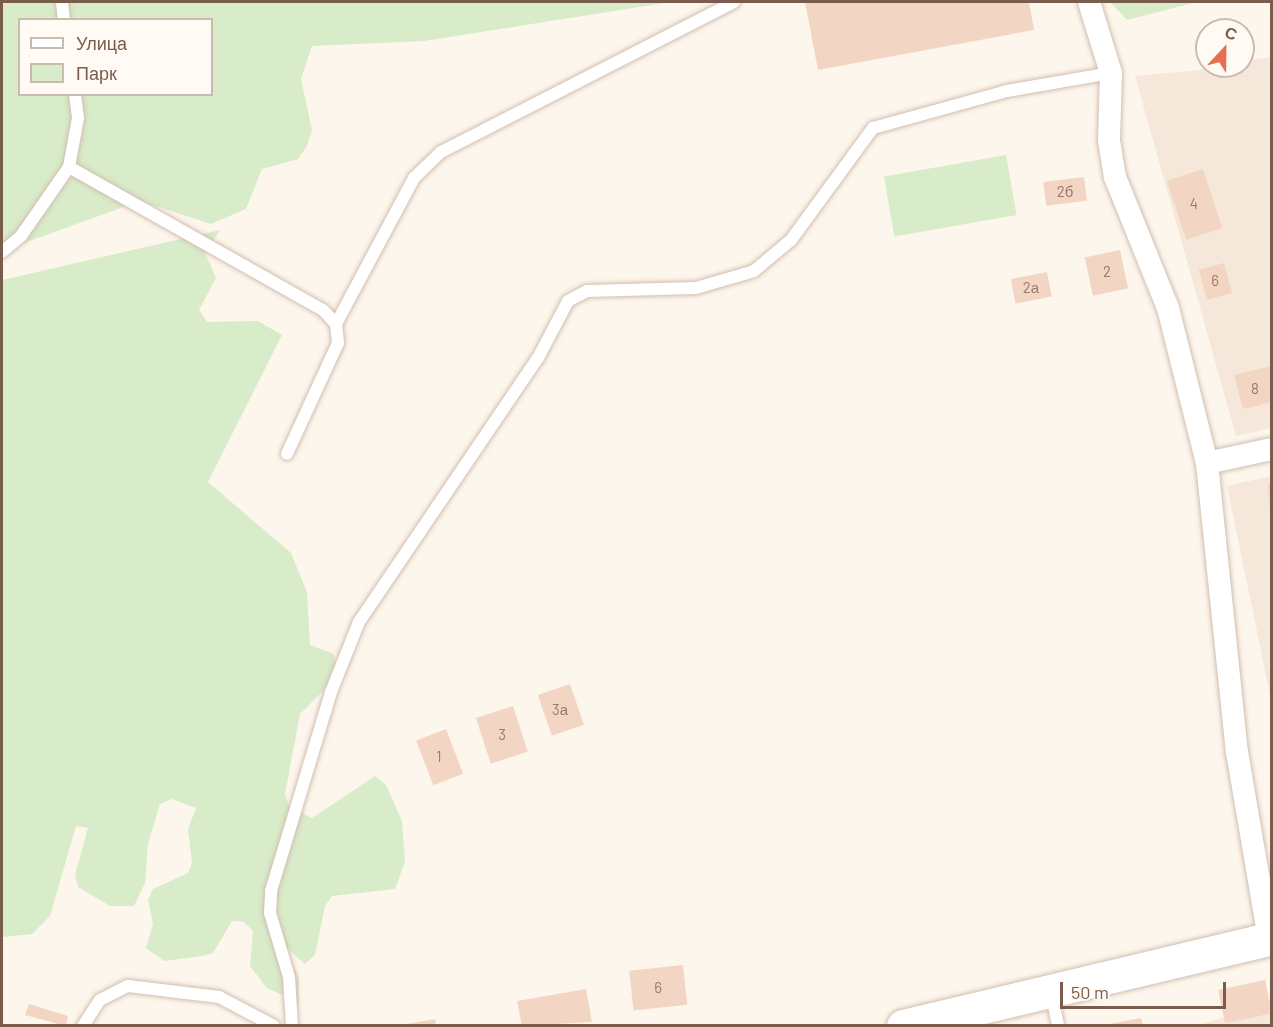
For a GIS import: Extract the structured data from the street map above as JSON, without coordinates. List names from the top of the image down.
{
  "house_numbers": [
    "2б",
    "4",
    "2",
    "6",
    "2а",
    "8",
    "3а",
    "3",
    "1",
    "6"
  ],
  "legend": ["Улица", "Парк"],
  "scale_bar": "50 m",
  "north": "top"
}
